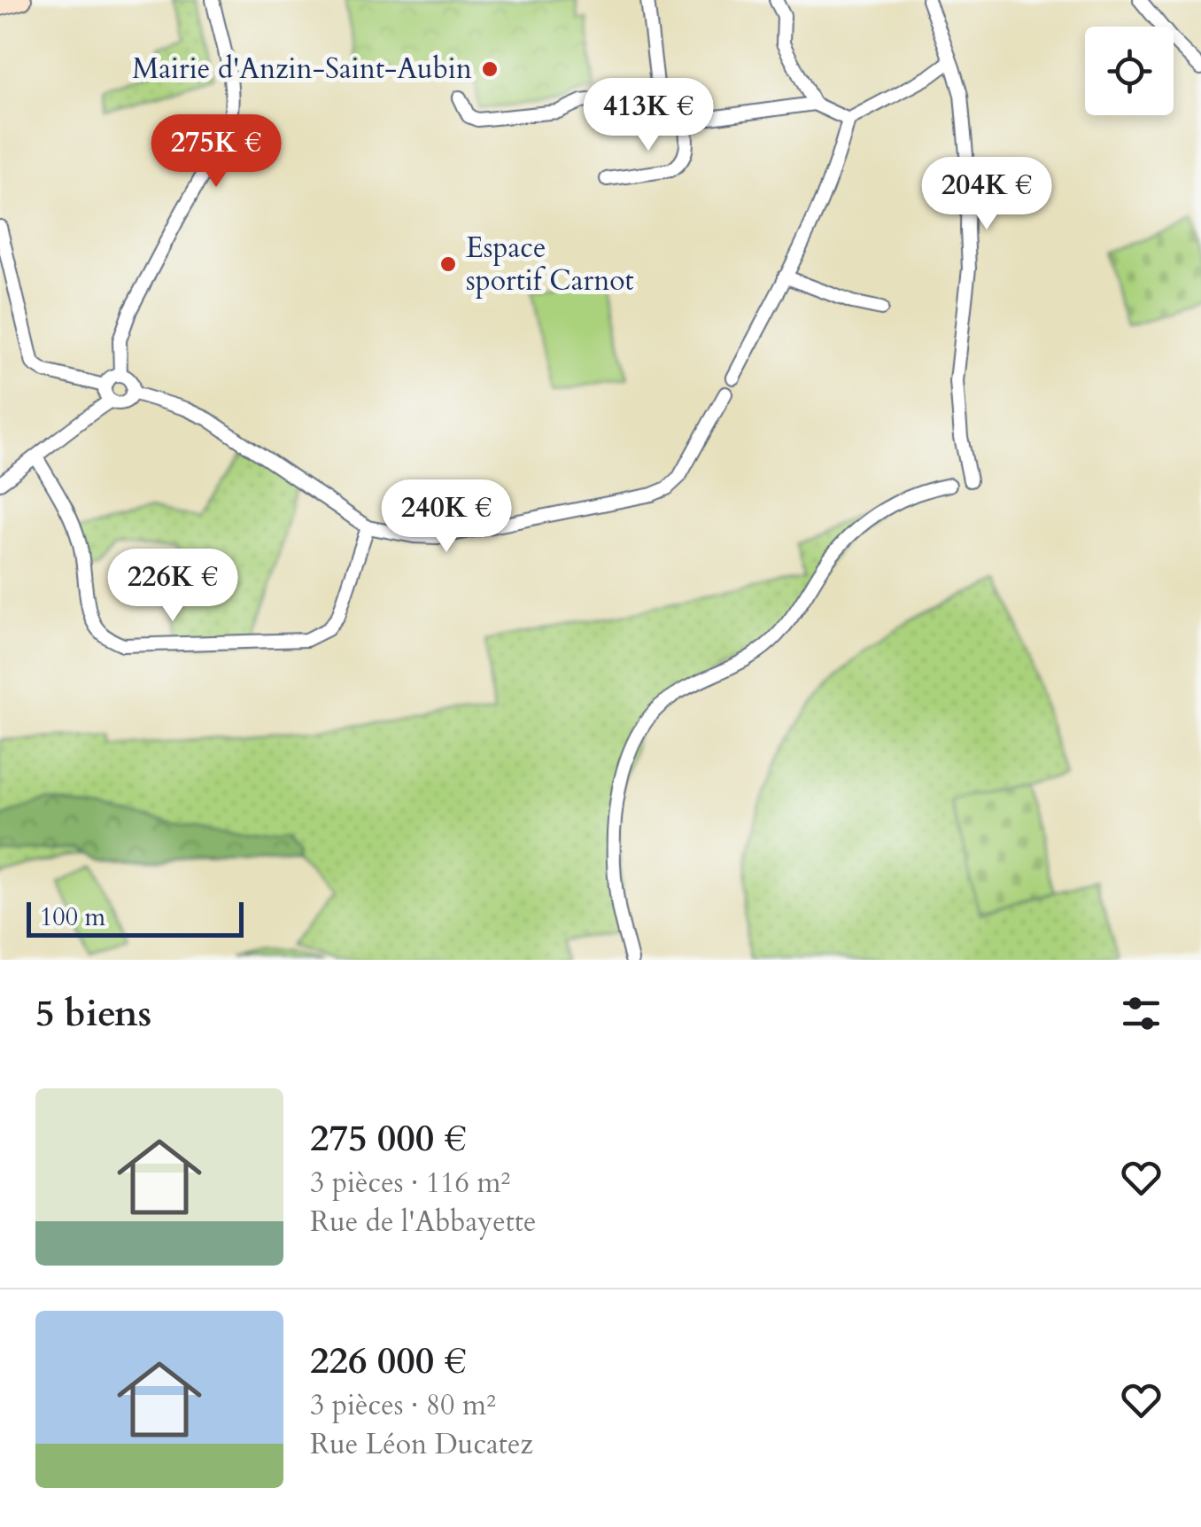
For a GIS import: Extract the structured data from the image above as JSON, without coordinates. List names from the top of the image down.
{
  "places": ["Mairie d'Anzin-Saint-Aubin", "Espace sportif Carnot"],
  "scale_bar": "100 m",
  "page": {
    "price": [
      "413K €",
      "275K €",
      "204K €",
      "240K €",
      "226K €"
    ],
    "scale": "100 m",
    "heading": "5 biens",
    "list": [
      {
        "name": "275 000 €",
        "note": "3 pièces · 116 m² · Rue de l'Abbayette"
      },
      {
        "name": "226 000 €",
        "note": "3 pièces · 80 m² · Rue Léon Ducatez"
      }
    ]
  }
}
